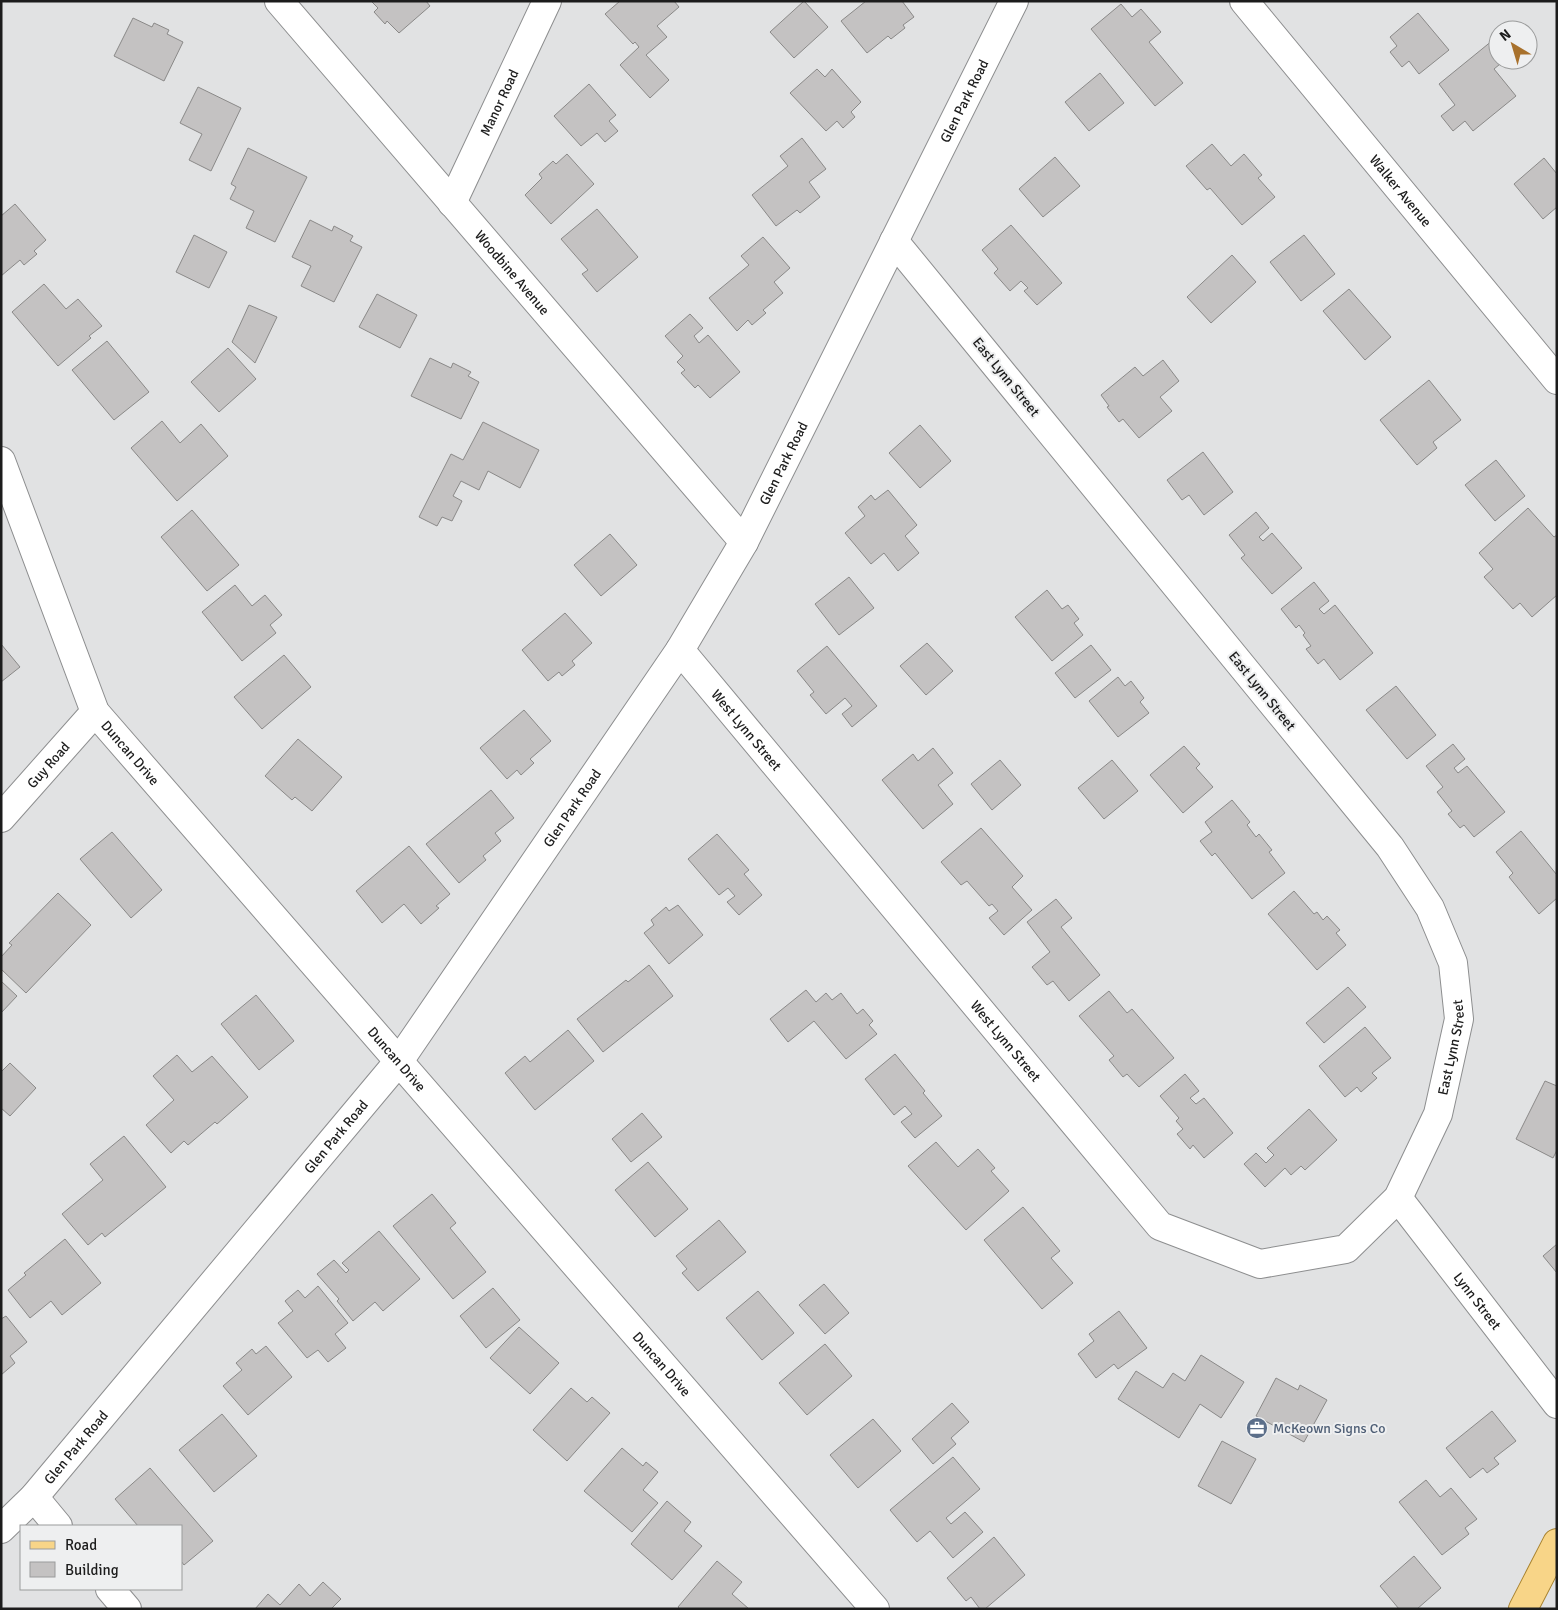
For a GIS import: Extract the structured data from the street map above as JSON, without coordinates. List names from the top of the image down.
{
  "streets": {
    "street": [
      "Glen Park Road",
      "Manor Road",
      "Walker Avenue",
      "Woodbine Avenue",
      "East Lynn Street",
      "West Lynn Street",
      "Duncan Drive",
      "Guy Road",
      "Lynn Street"
    ]
  },
  "crossings": [
    ["Glen Park Road", "Woodbine Avenue"],
    ["Glen Park Road", "East Lynn Street"],
    ["Glen Park Road", "West Lynn Street"],
    ["Glen Park Road", "Duncan Drive"],
    ["Manor Road", "Woodbine Avenue"],
    ["East Lynn Street", "West Lynn Street"],
    ["East Lynn Street", "Lynn Street"],
    ["West Lynn Street", "Lynn Street"],
    ["Duncan Drive", "Guy Road"]
  ],
  "places": {
    "office": ["McKeown Signs Co"]
  },
  "legend": ["Road", "Building"],
  "north": "top left"
}
